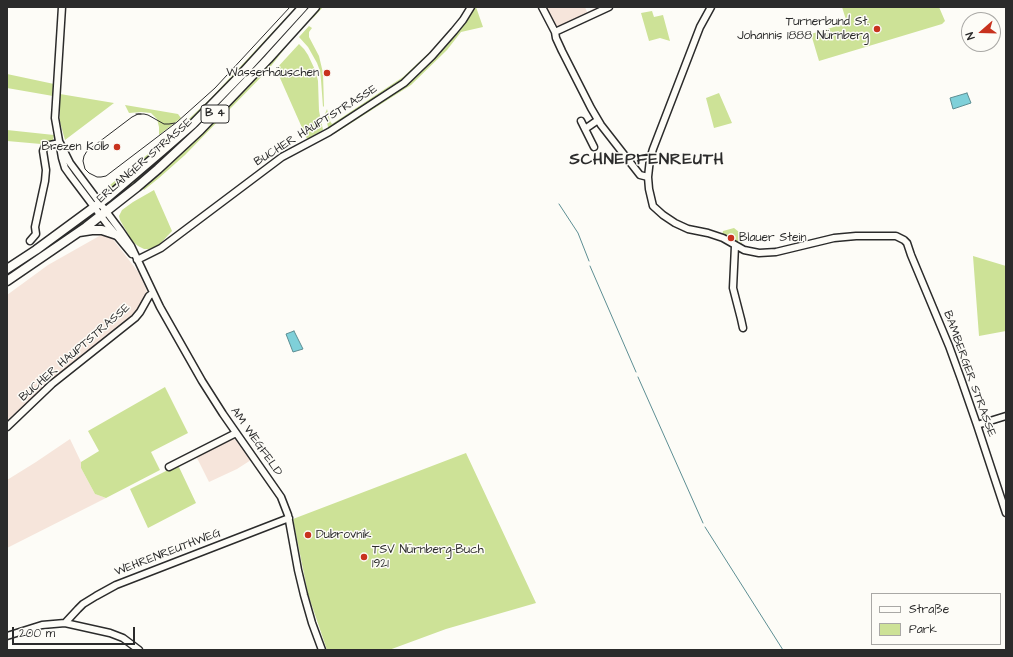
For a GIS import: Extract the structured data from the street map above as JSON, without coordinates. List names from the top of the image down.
{
  "streets": {
    "main road": ["B 4", "ERLANGER STRASSE"],
    "street": [
      "BUCHER HAUPTSTRASSE",
      "BAMBERGER STRASSE",
      "AM WEGFELD",
      "WEHRENREUTHWEG"
    ]
  },
  "crossings": [
    ["B 4", "ERLANGER STRASSE"],
    ["B 4", "AM WEGFELD"],
    ["BUCHER HAUPTSTRASSE", "AM WEGFELD"],
    ["ERLANGER STRASSE", "AM WEGFELD"],
    ["AM WEGFELD", "WEHRENREUTHWEG"]
  ],
  "districts": ["SCHNEPFENREUTH"],
  "places": [
    "Turnerbund St. Johannis 1888 Nürnberg",
    "Wasserhäuschen",
    "Brezen Kolb",
    "Blauer Stein",
    "Dubrovnik",
    "TSV Nürnberg-Buch 1921"
  ],
  "legend": ["Straße", "Park"],
  "scale_bar": "200 m",
  "north": "left"
}
